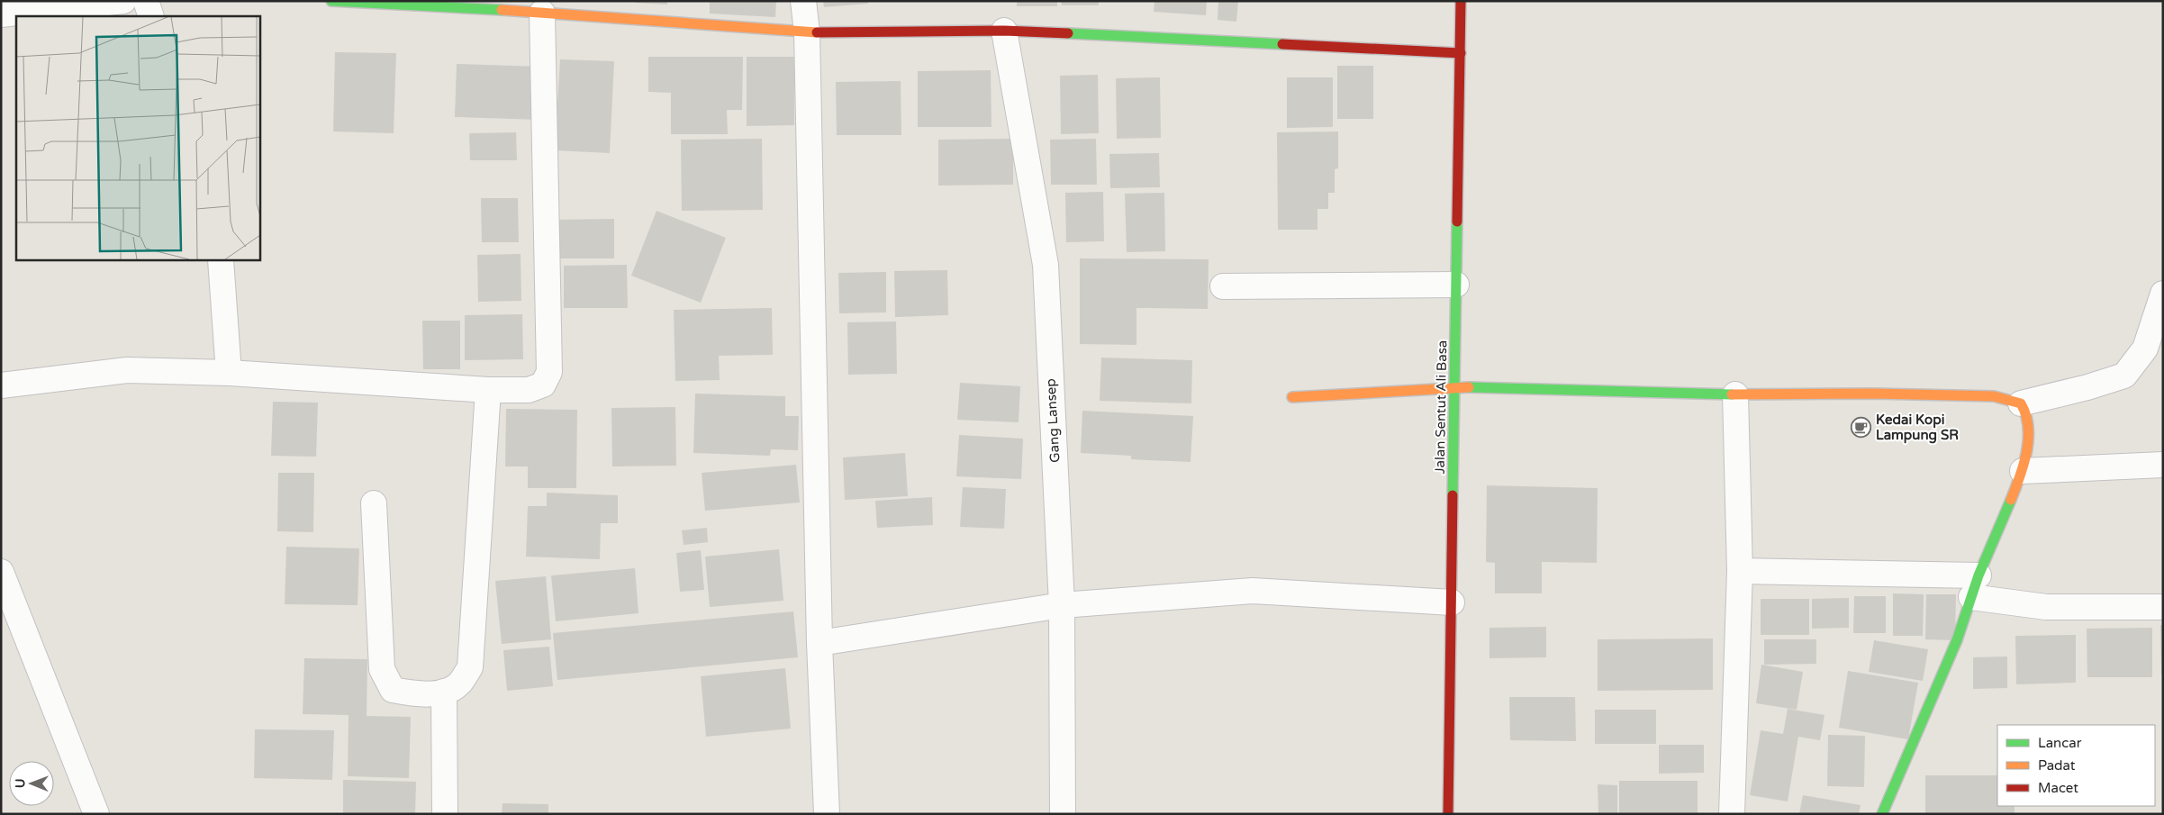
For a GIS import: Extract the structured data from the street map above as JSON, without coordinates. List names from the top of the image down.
{
  "streets": {
    "street": ["Jalan Sentut Ali Basa", "Gang Lansep"]
  },
  "places": {
    "cafe": ["Kedai Kopi Lampung SR"]
  },
  "legend": ["Lancar", "Padat", "Macet"],
  "north": "left"
}
